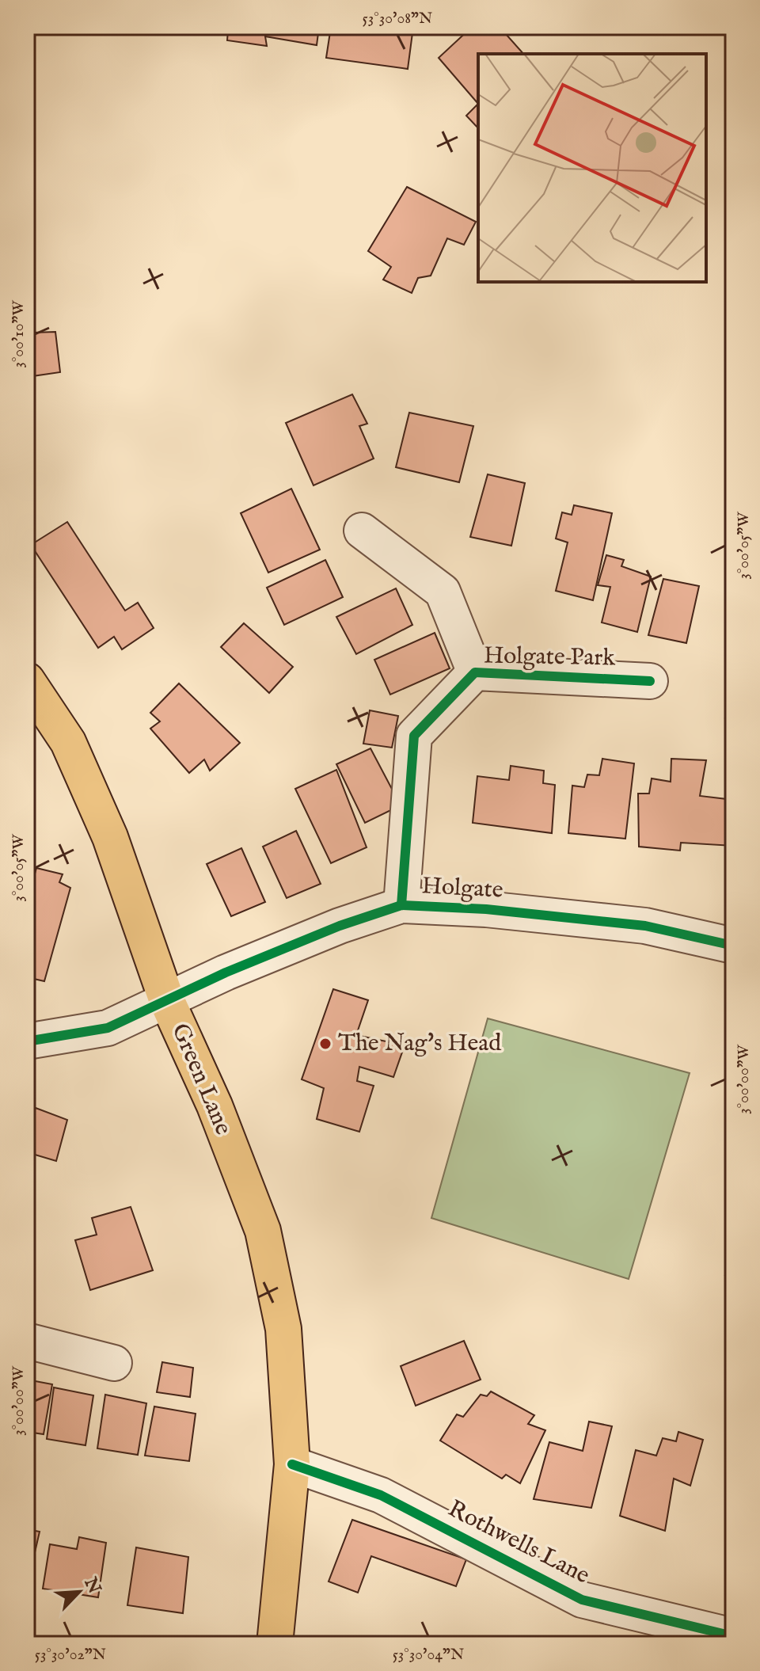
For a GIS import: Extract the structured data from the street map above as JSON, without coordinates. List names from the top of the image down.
{
  "streets": {
    "main road": ["Green Lane"],
    "street": ["Holgate Park", "Holgate", "Rothwells Lane"]
  },
  "crossings": [
    ["Holgate Park", "Holgate"],
    ["Holgate", "Green Lane"],
    ["Green Lane", "Rothwells Lane"]
  ],
  "places": ["The Nag's Head"],
  "north": "top right",
  "coordinates": [
    "53°30'08\"N",
    "3°00'10\"W",
    "3°00'05\"W",
    "3°00'00\"W",
    "53°30'02\"N",
    "53°30'04\"N"
  ]
}
